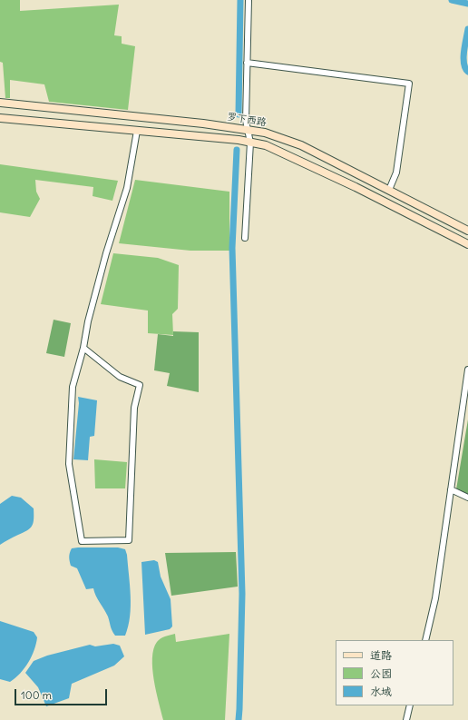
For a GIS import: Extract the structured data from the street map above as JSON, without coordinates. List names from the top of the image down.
{
  "streets": {
    "main road": ["罗下西路"]
  },
  "legend": ["道路", "公园", "水域"],
  "scale_bar": "100 m"
}
